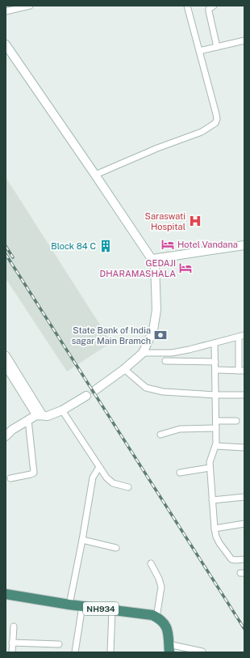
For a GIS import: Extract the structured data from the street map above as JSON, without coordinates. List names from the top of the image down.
{
  "streets": {
    "highway": ["NH934"]
  },
  "places": {
    "hospital": ["Saraswati Hospital"],
    "hotel": ["Hotel Vandana", "GEDAJI DHARAMASHALA"],
    "building": ["Block 84 C"],
    "bank": ["State Bank of India sagar Main Bramch"]
  }
}
